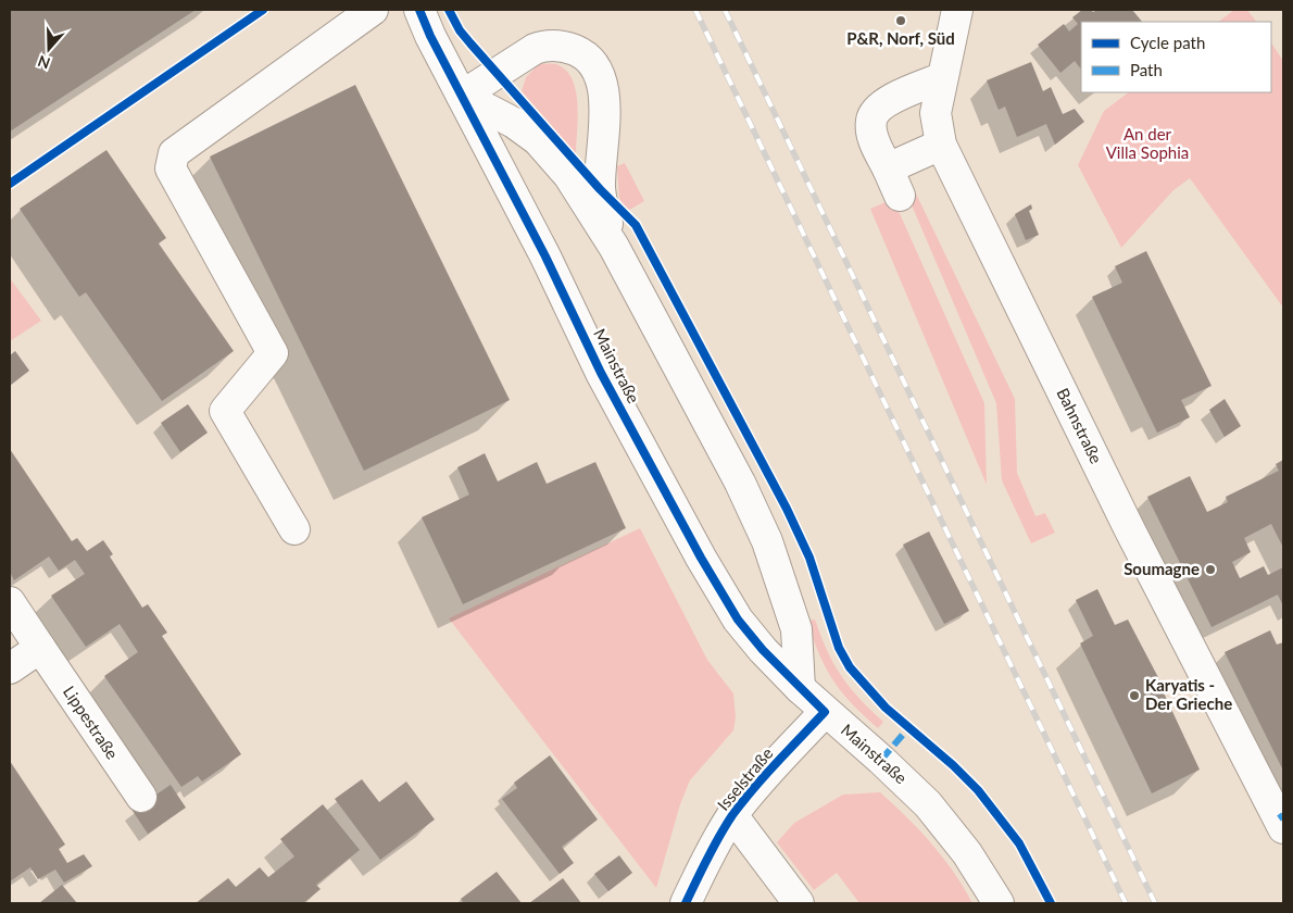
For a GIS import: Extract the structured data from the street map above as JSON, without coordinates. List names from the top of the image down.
{
  "streets": {
    "street": [
      "Mainstraße",
      "Bahnstraße",
      "Lippestraße",
      "Isselstraße"
    ]
  },
  "crossings": [
    ["Mainstraße", "Isselstraße"]
  ],
  "parks": ["An der Villa Sophia"],
  "places": ["P&R, Norf, Süd", "Soumagne", "Karyatis - Der Grieche"],
  "legend": ["Cycle path", "Path"],
  "north": "bottom"
}
